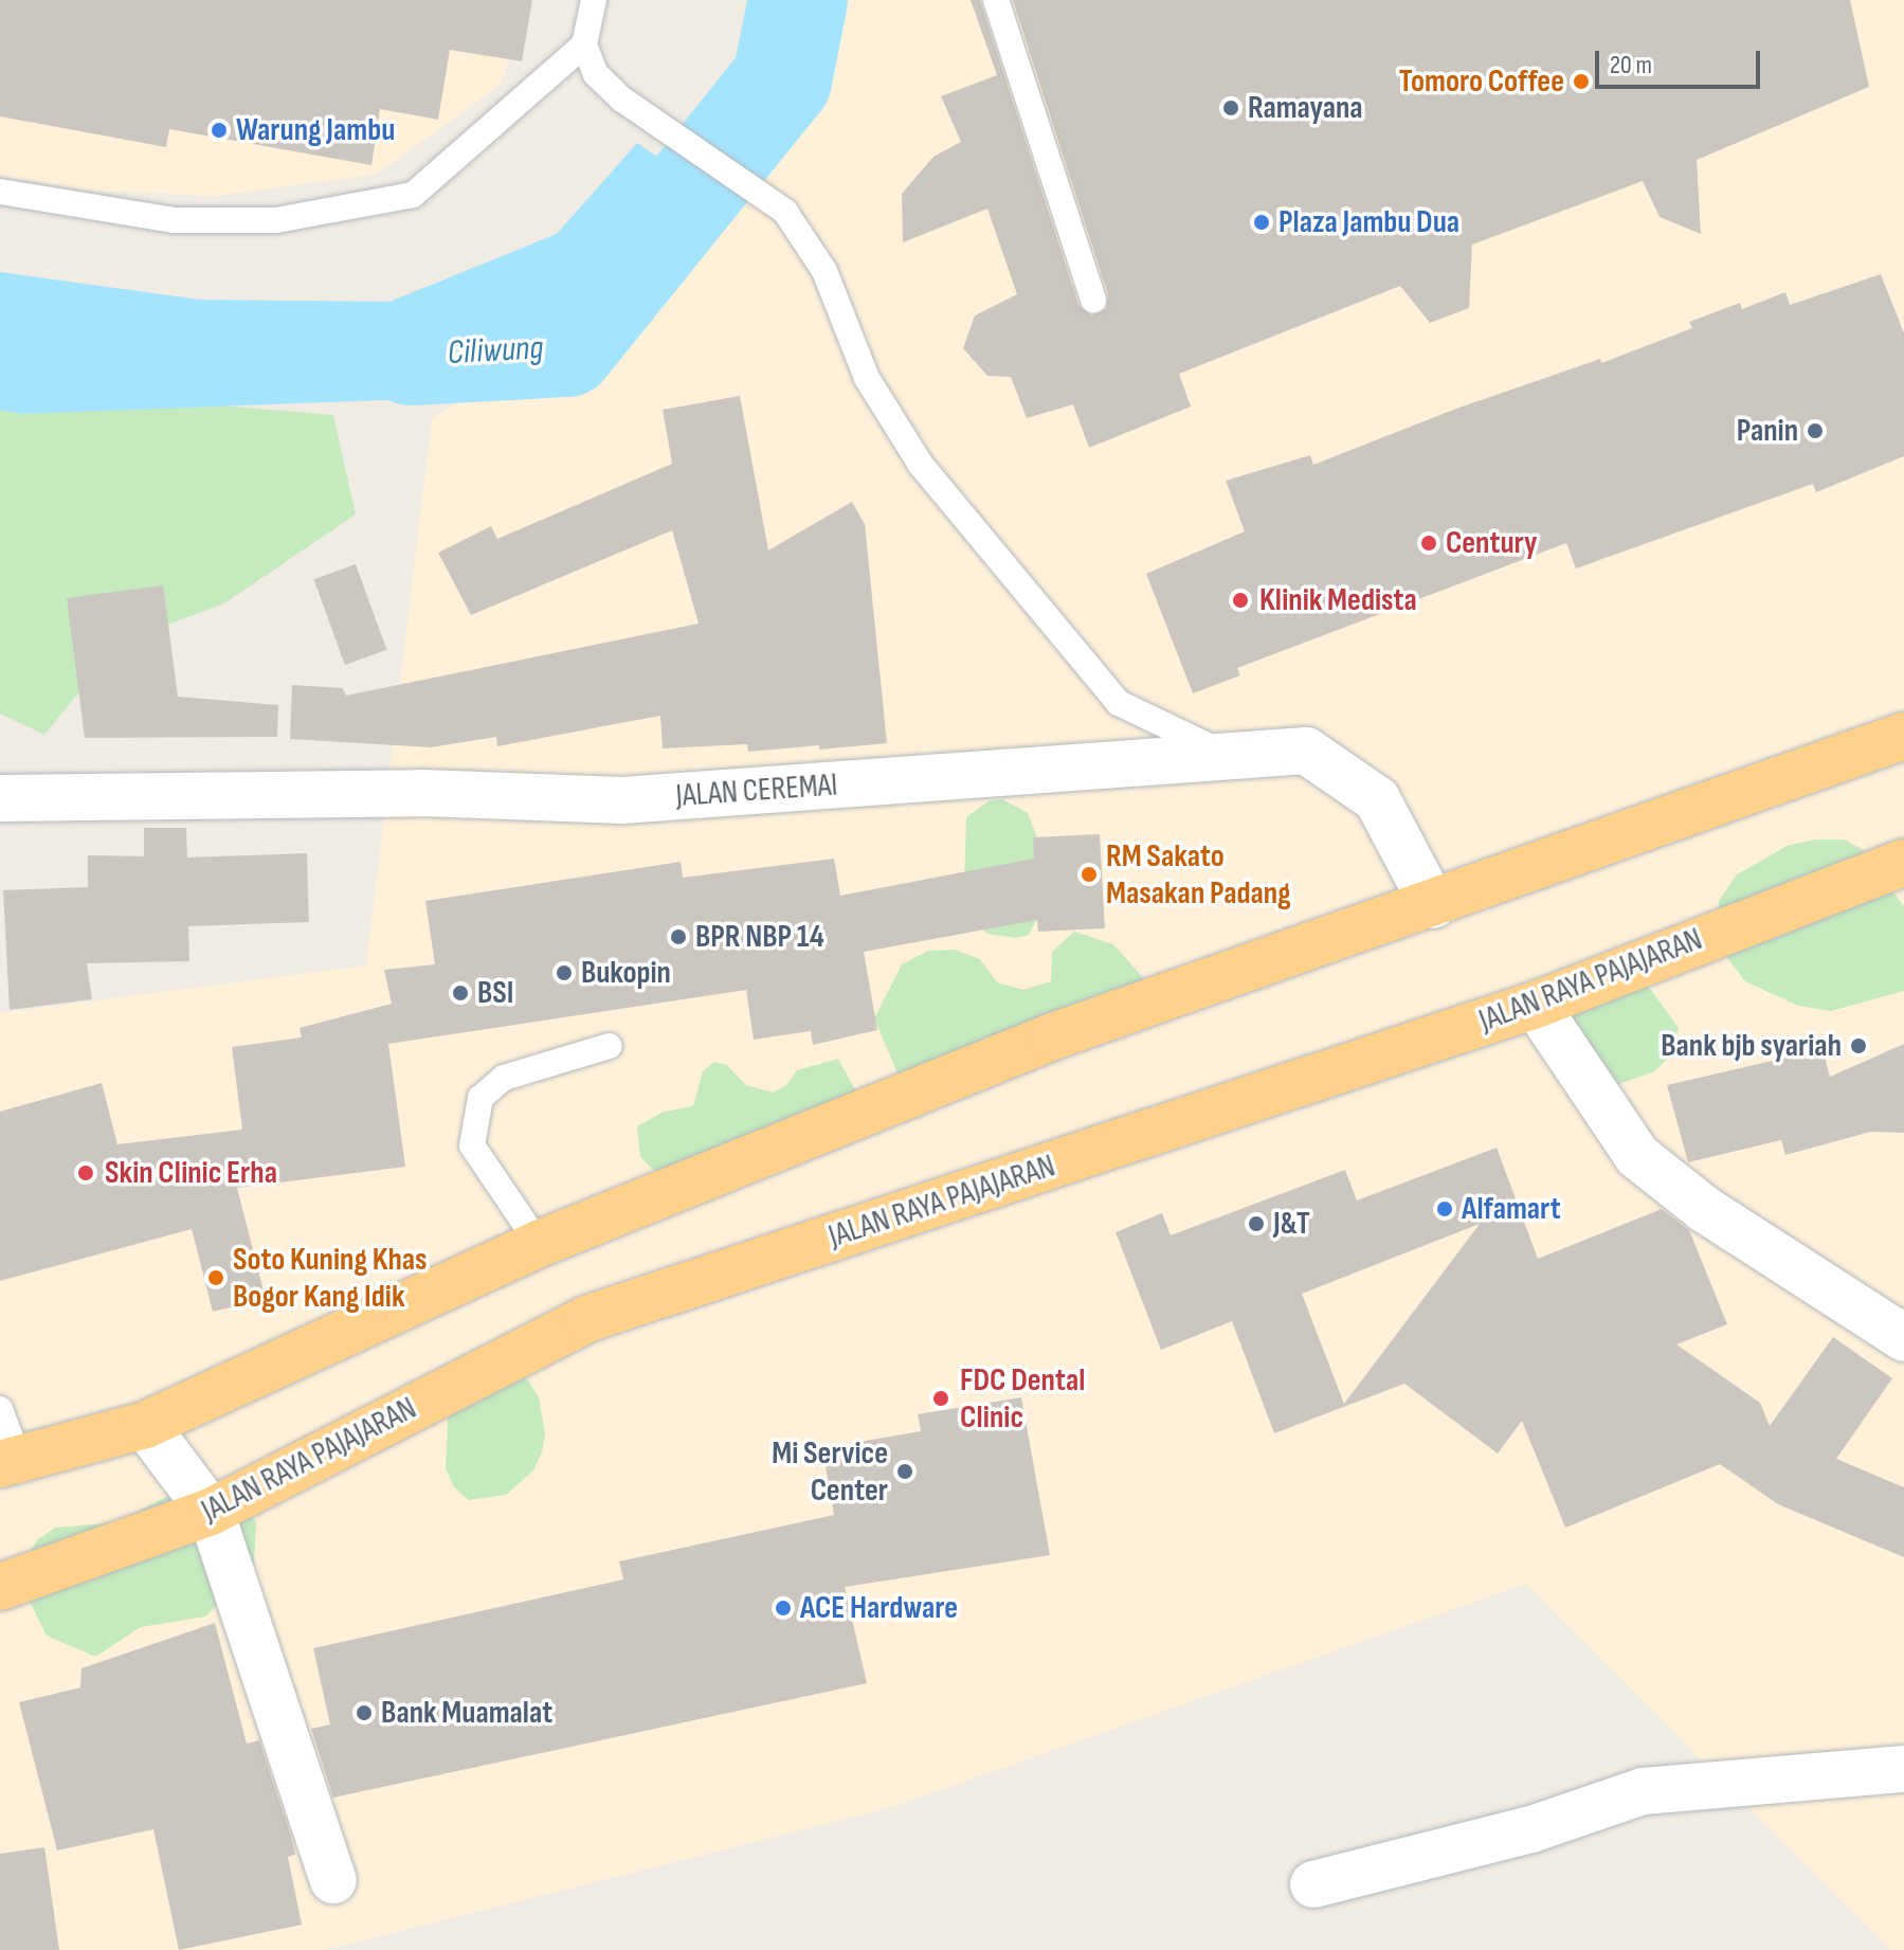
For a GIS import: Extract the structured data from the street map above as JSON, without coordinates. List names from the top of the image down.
{
  "streets": {
    "highway": ["JALAN RAYA PAJAJARAN"],
    "street": ["JALAN CEREMAI"]
  },
  "water": ["Ciliwung"],
  "places": [
    "Tomoro Coffee",
    "Ramayana",
    "Warung Jambu",
    "Plaza Jambu Dua",
    "Panin",
    "Century",
    "Klinik Medista",
    "RM Sakato Masakan Padang",
    "BPR NBP 14",
    "Bukopin",
    "BSI",
    "Bank bjb syariah",
    "Skin Clinic Erha",
    "Alfamart",
    "J&T",
    "Soto Kuning Khas Bogor Kang Idik",
    "FDC Dental Clinic",
    "Mi Service Center",
    "ACE Hardware",
    "Bank Muamalat"
  ],
  "scale_bar": "20 m"
}
